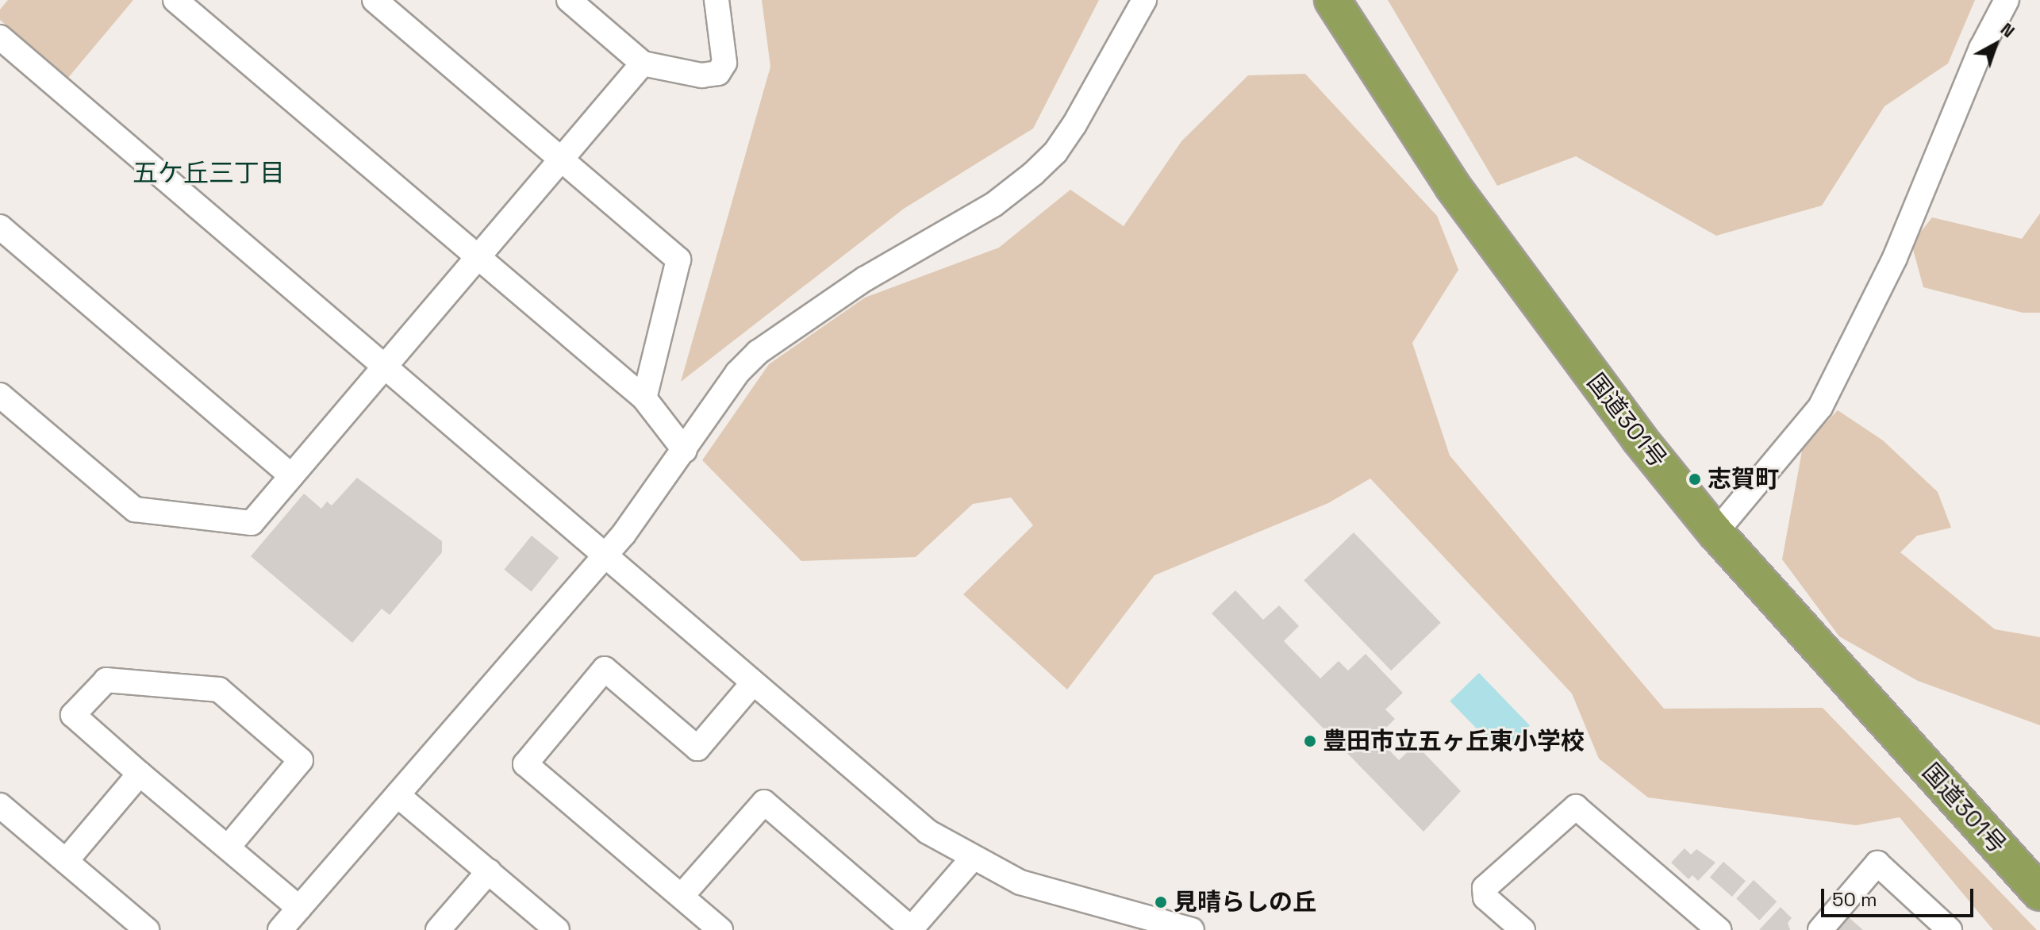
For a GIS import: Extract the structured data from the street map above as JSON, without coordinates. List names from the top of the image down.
{
  "streets": {
    "highway": ["国道301号"]
  },
  "districts": ["五ケ丘三丁目"],
  "places": ["志賀町", "豊田市立五ヶ丘東小学校", "見晴らしの丘"],
  "scale_bar": "50 m",
  "north": "top right"
}
